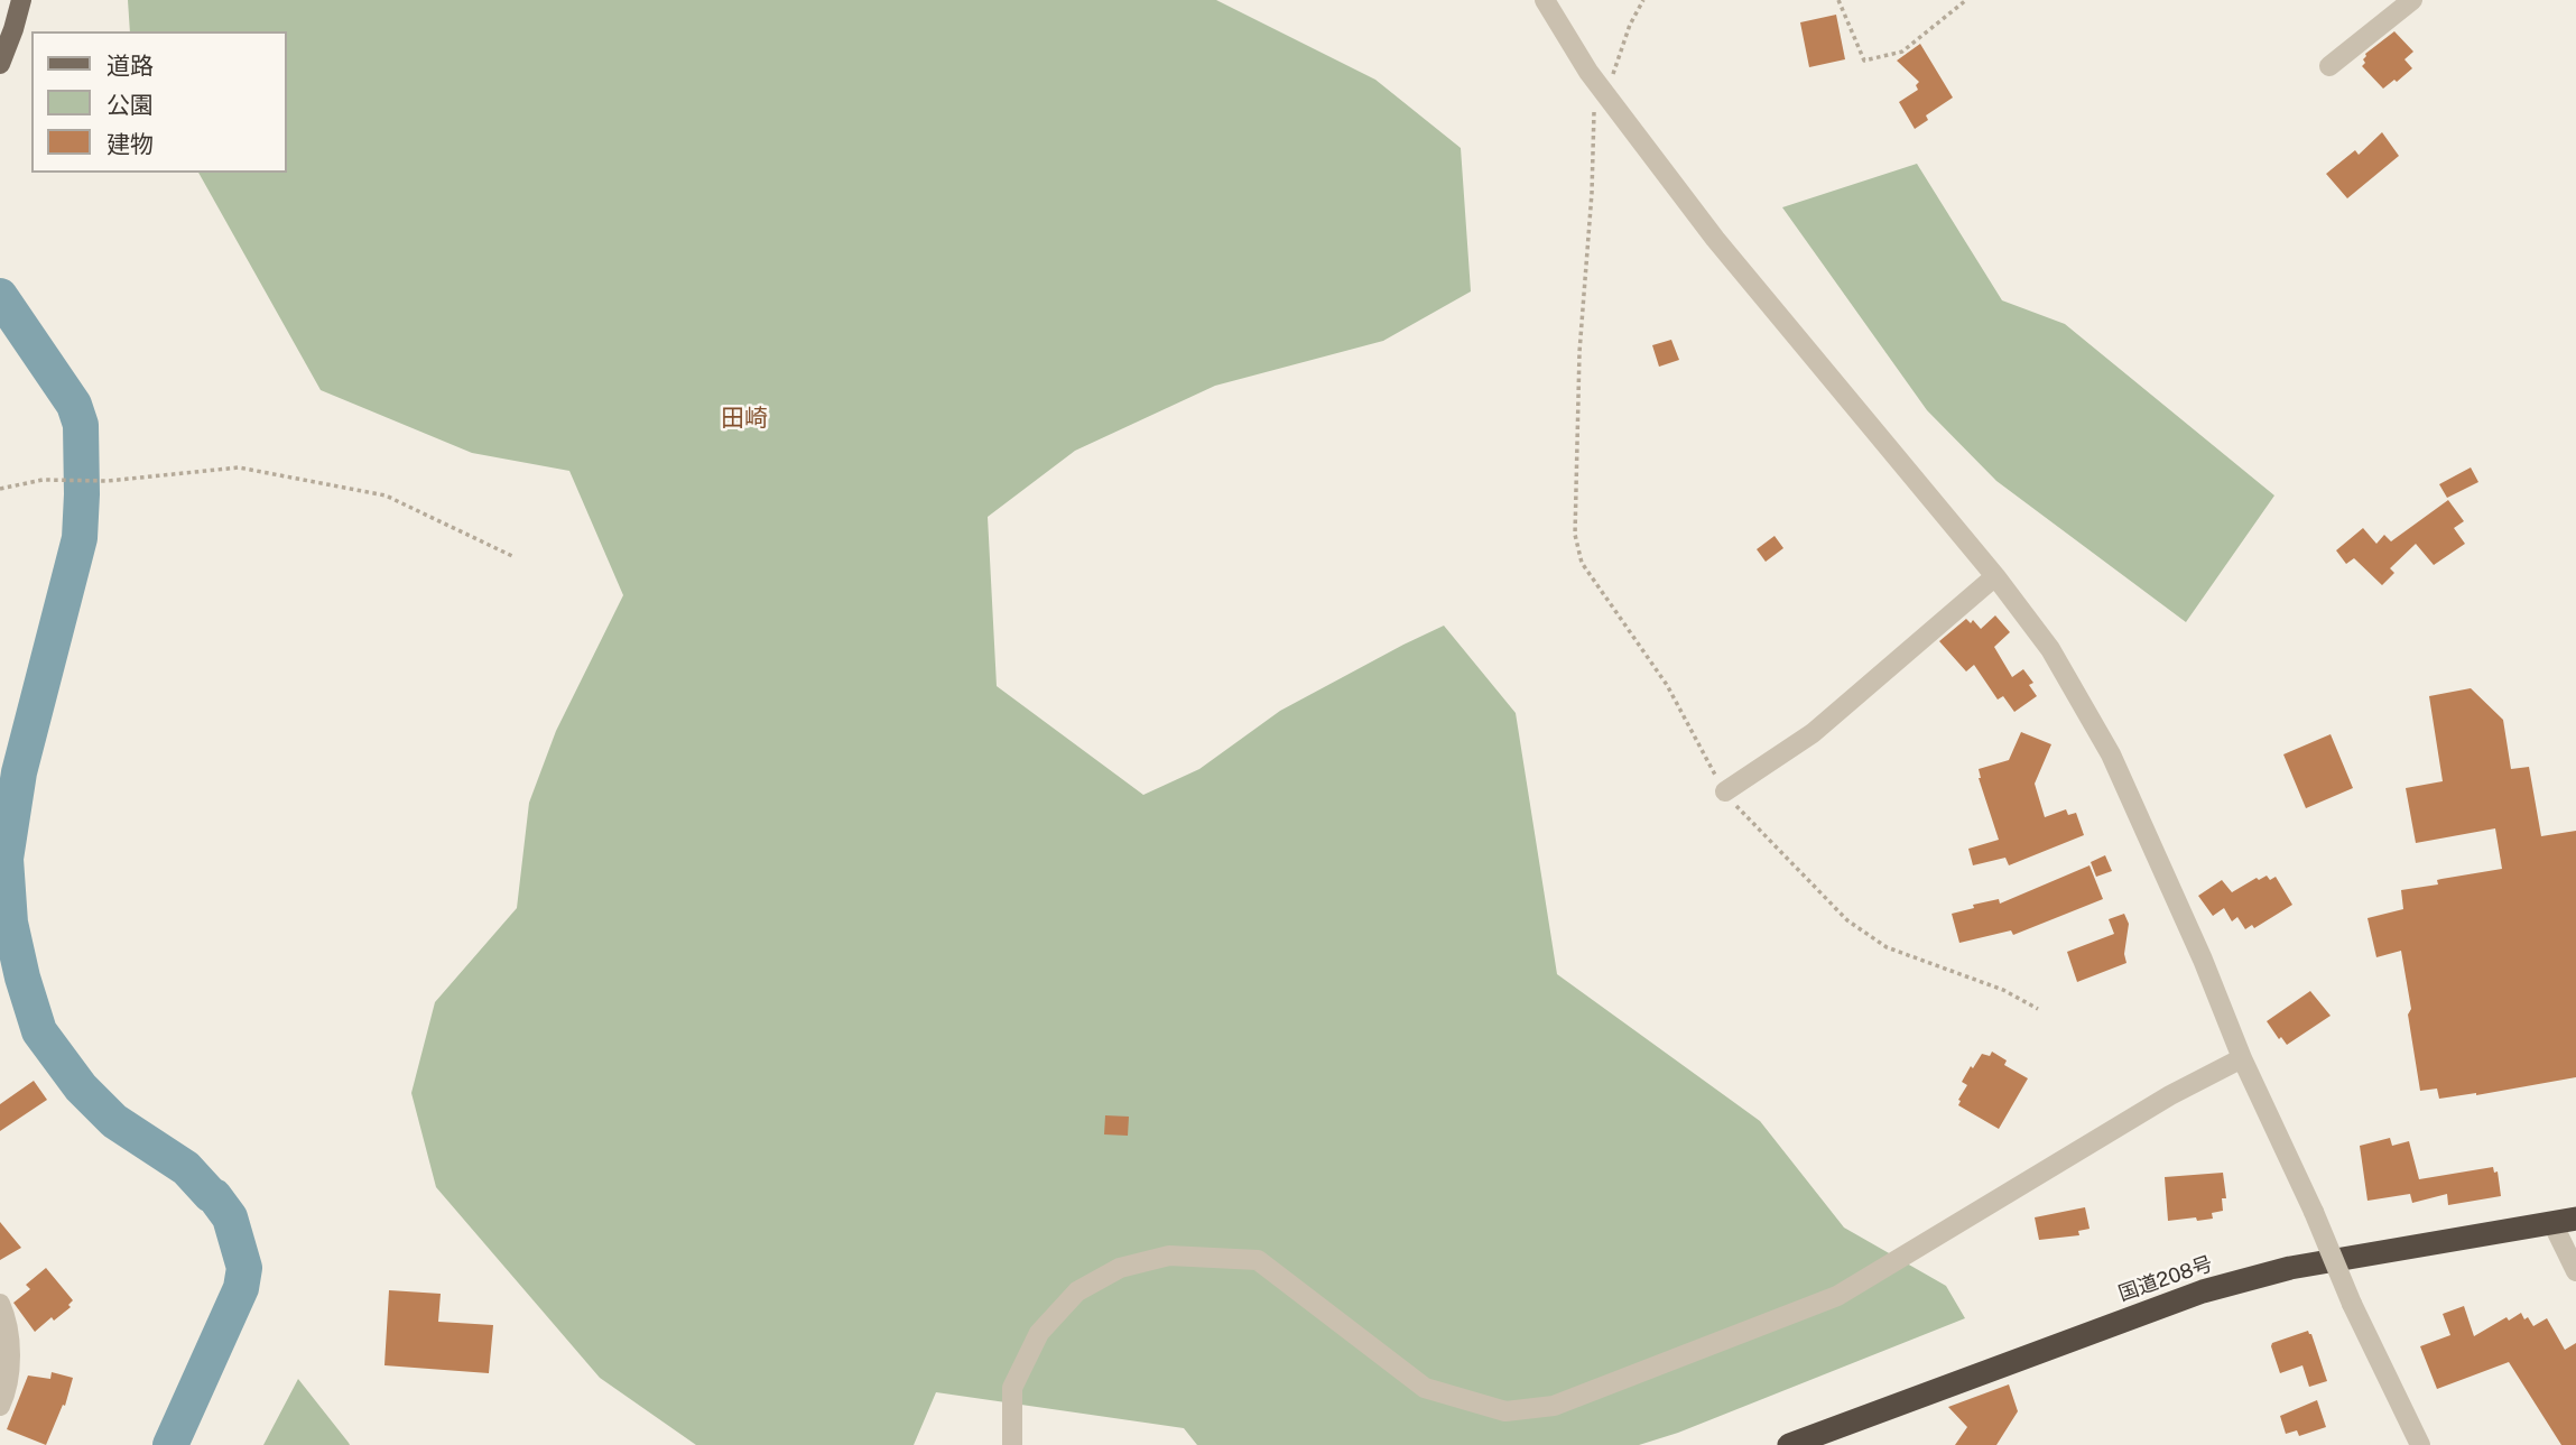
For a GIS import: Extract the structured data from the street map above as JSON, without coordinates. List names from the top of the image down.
{
  "streets": {
    "highway": ["国道208号"]
  },
  "districts": ["田崎"],
  "legend": ["道路", "公園", "建物"]
}
